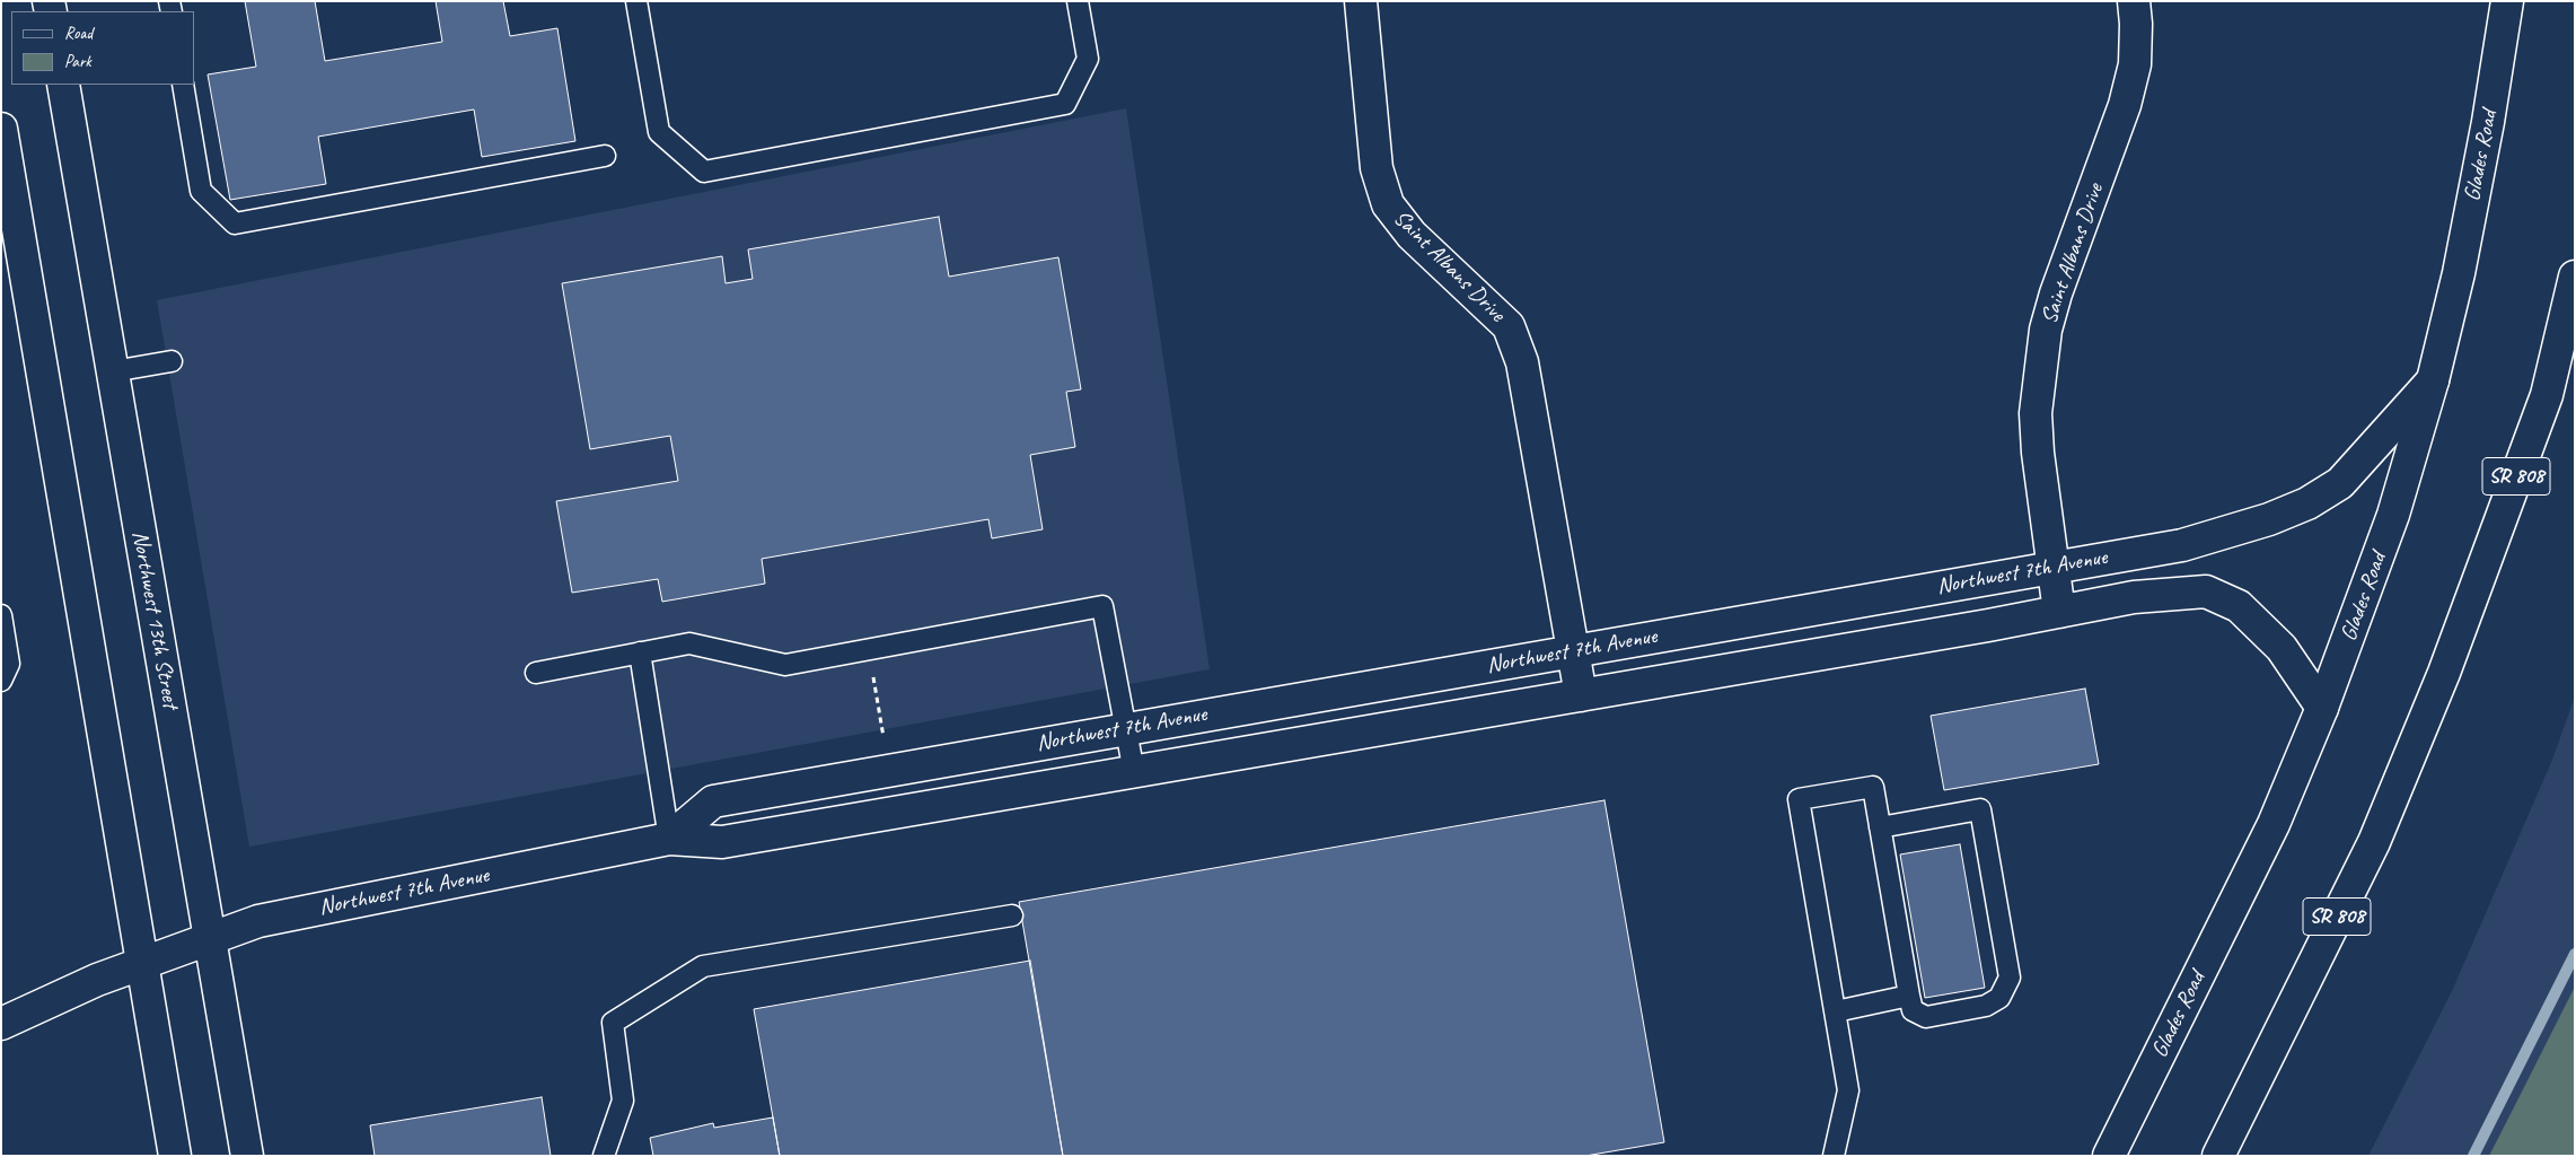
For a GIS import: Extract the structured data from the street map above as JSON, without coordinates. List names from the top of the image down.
{
  "streets": {
    "street": [
      "Glades Road",
      "Saint Albans Drive",
      "SR 808",
      "Northwest 7th Avenue",
      "Northwest 13th Street"
    ]
  },
  "crossings": [
    ["Glades Road", "Northwest 7th Avenue"],
    ["Saint Albans Drive", "Northwest 7th Avenue"],
    ["Northwest 7th Avenue", "Northwest 13th Street"]
  ],
  "legend": ["Road", "Park"]
}
